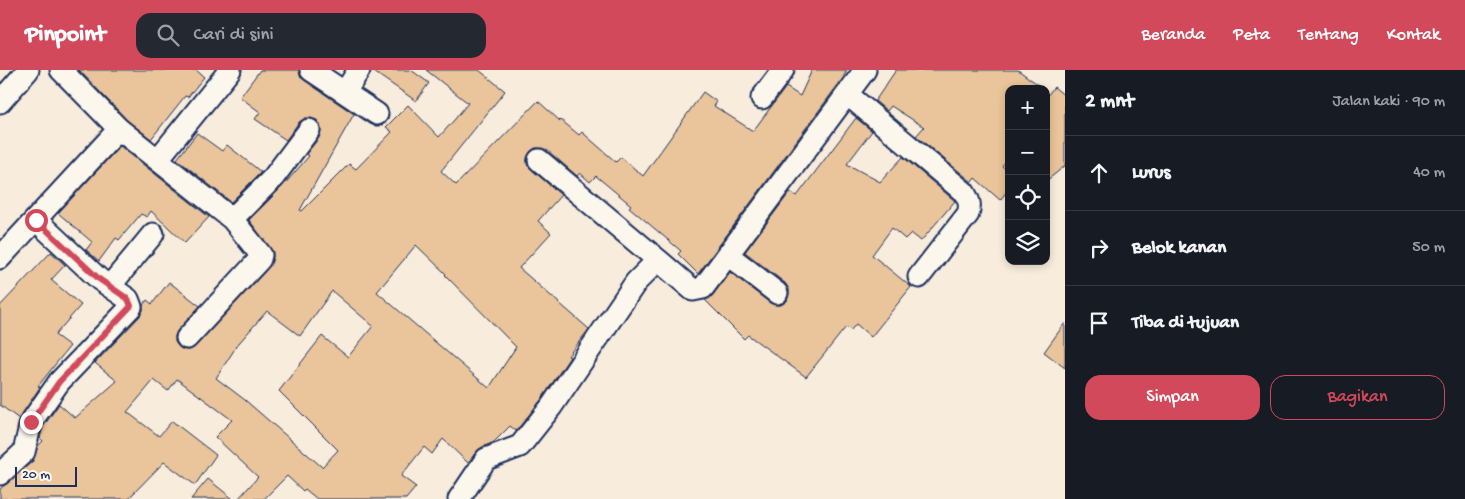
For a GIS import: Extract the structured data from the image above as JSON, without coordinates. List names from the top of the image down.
{
  "scale_bar": "20 m",
  "page": {
    "header": "Pinpoint",
    "search": "Cari di sini",
    "nav": [
      "Beranda",
      "Peta",
      "Tentang",
      "Kontak"
    ],
    "heading": ["2 mnt", "Jalan kaki · 90 m"],
    "map_buttons": ["+", "−"],
    "list": [
      ["Lurus", "40 m"],
      ["Belok kanan", "50 m"],
      "Tiba di tujuan"
    ],
    "buttons": ["Simpan", "Bagikan"],
    "scale": "20 m"
  }
}
